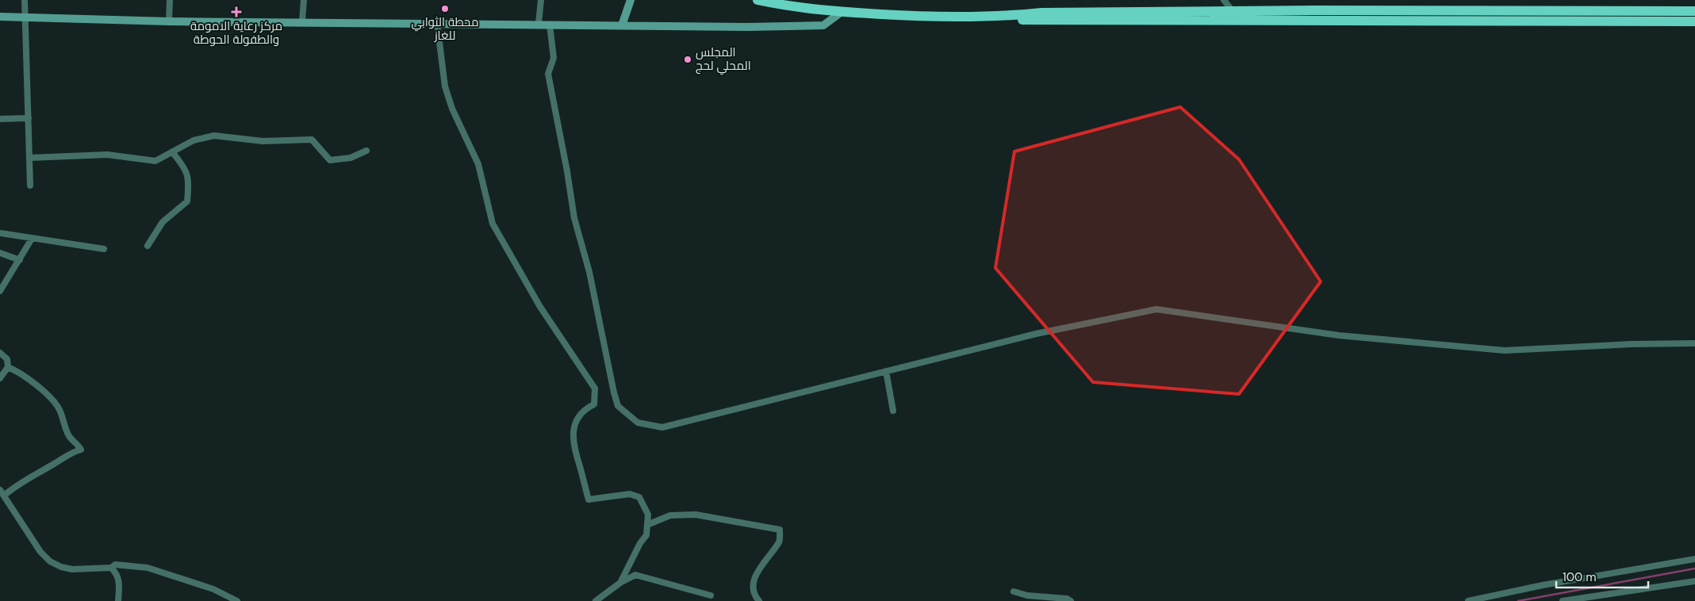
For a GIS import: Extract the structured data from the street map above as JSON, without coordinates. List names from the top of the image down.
{
  "places": {
    "other": ["محطة الثوابي للغاز", "المجلس المحلي لحج"],
    "health": ["مركز رعاية الامومة والطفولة الحوطة"]
  },
  "scale_bar": "100 m"
}
